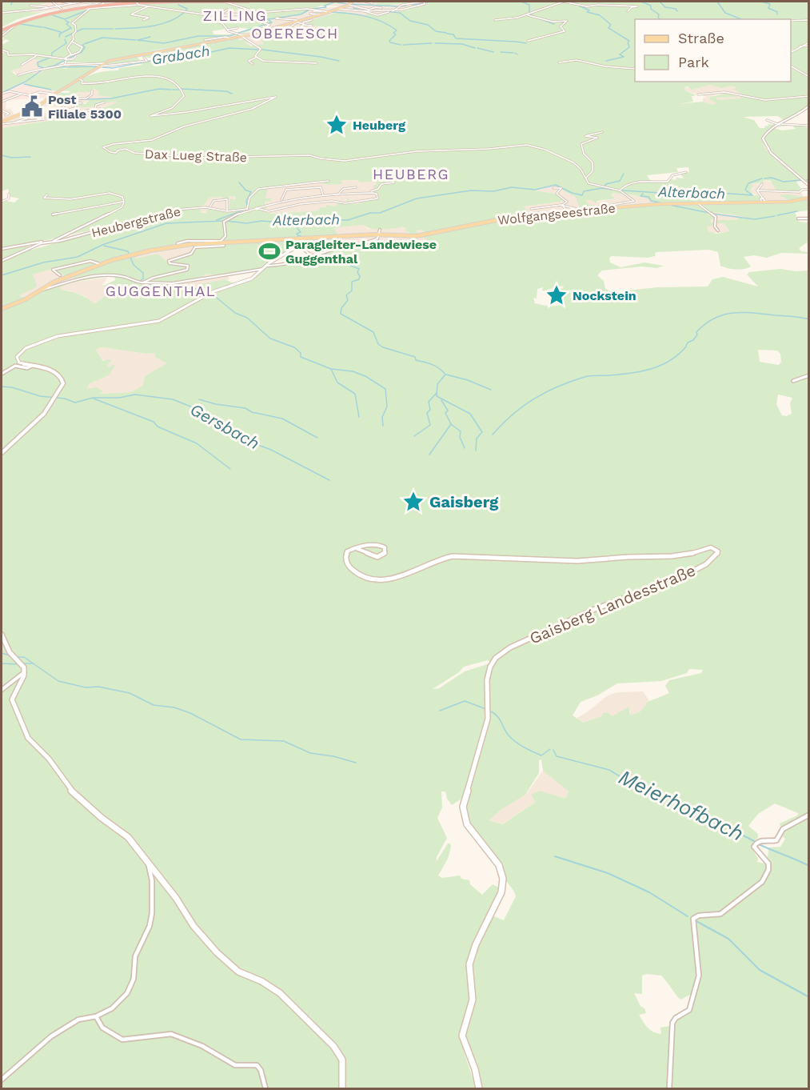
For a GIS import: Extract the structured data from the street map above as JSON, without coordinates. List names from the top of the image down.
{
  "streets": {
    "main road": ["Wolfgangseestraße", "Gaisberg Landesstraße"],
    "street": ["Dax Lueg Straße", "Heubergstraße"]
  },
  "districts": [
    "ZILLING",
    "OBERESCH",
    "HEUBERG",
    "GUGGENTHAL"
  ],
  "water": [
    "Grabach",
    "Alterbach",
    "Gersbach",
    "Meierhofbach"
  ],
  "places": {
    "public building": ["Post Filiale 5300"],
    "place": ["Heuberg", "Nockstein", "Gaisberg"],
    "sports": ["Paragleiter-Landewiese Guggenthal"]
  },
  "legend": ["Straße", "Park"]
}
